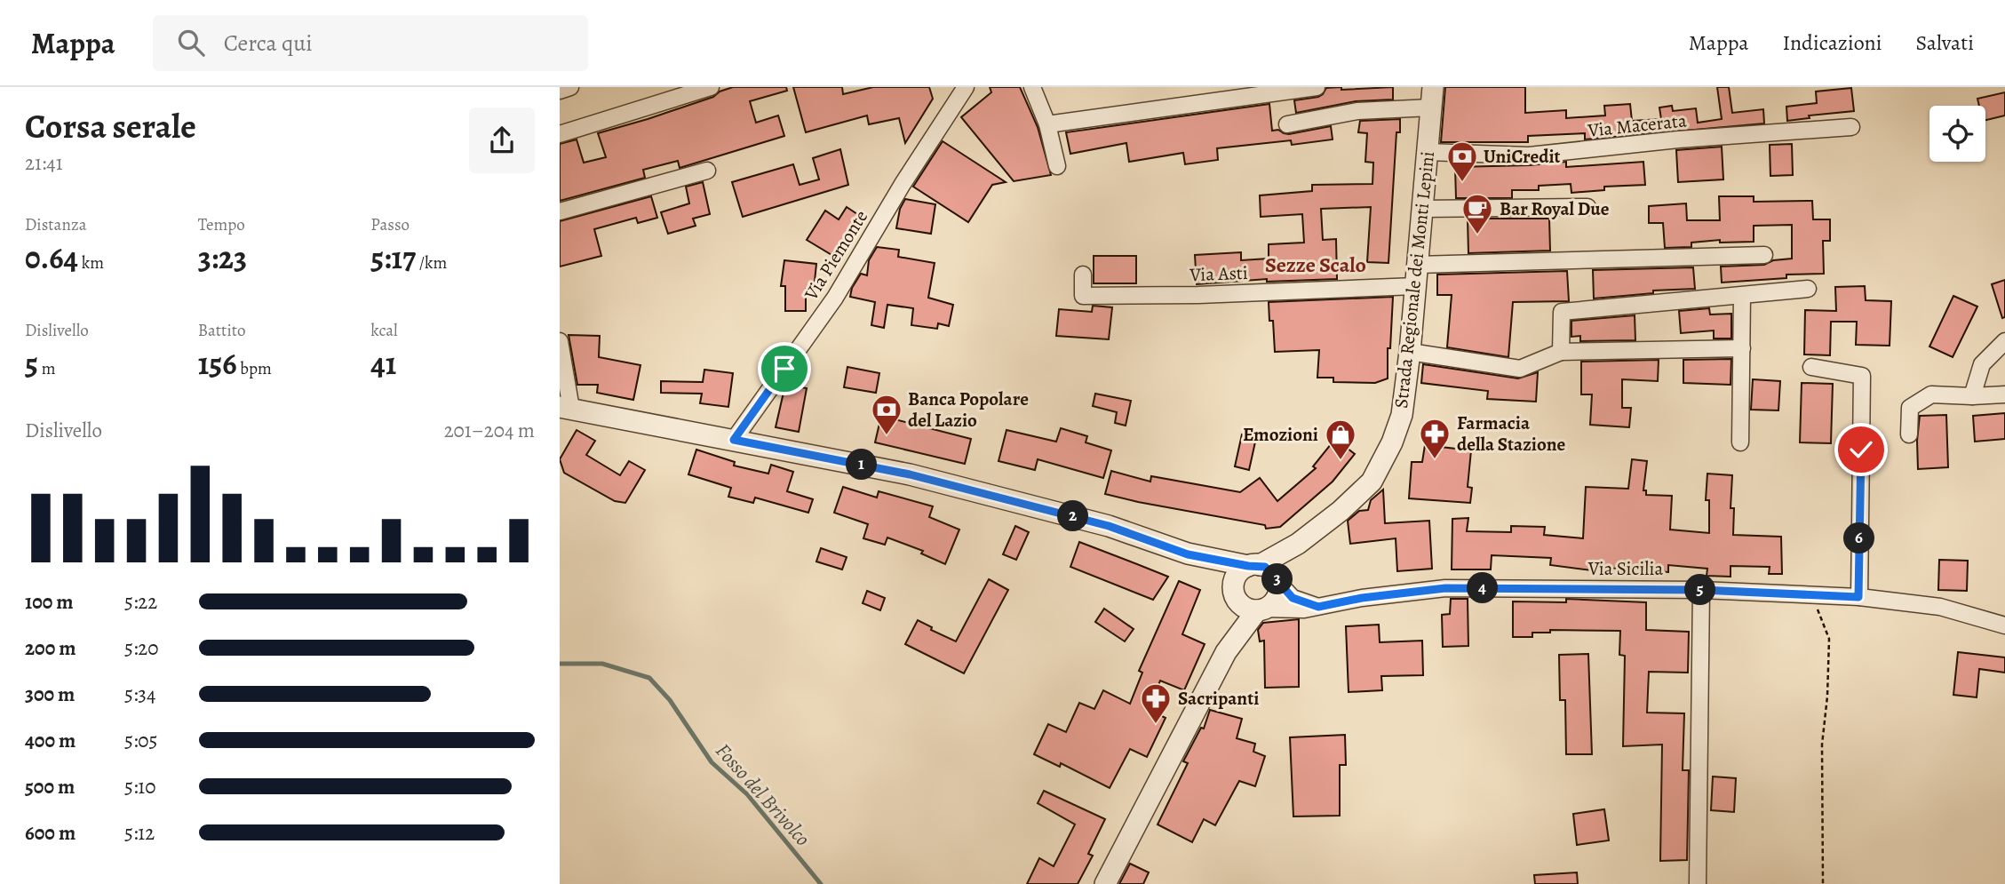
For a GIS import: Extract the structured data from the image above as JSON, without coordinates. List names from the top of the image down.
{
  "streets": {
    "street": [
      "Via Macerata",
      "Via Piemonte",
      "Via Asti",
      "Strada Regionale dei Monti Lepini",
      "Via Sicilia"
    ]
  },
  "crossings": [
    ["Via Macerata", "Strada Regionale dei Monti Lepini"],
    ["Via Asti", "Strada Regionale dei Monti Lepini"],
    ["Strada Regionale dei Monti Lepini", "Via Sicilia"]
  ],
  "districts": ["Sezze Scalo"],
  "water": ["Fosso del Brivolco"],
  "places": {
    "bank": ["UniCredit", "Banca Popolare del Lazio"],
    "cafe": ["Bar Royal Due"],
    "pharmacy": ["Farmacia della Stazione", "Sacripanti"],
    "shop": ["Emozioni"]
  },
  "page": {
    "header": "Mappa",
    "search": "Cerca qui",
    "nav": ["Mappa", "Indicazioni", "Salvati"],
    "heading": ["Corsa serale", "21:41"],
    "stats": [
      ["Distanza", "0.64 km"],
      ["Tempo", "3:23"],
      ["Passo", "5:17 /km"],
      ["Dislivello", "5 m"],
      ["Battito", "156 bpm"],
      ["kcal", "41"]
    ],
    "chart": ["Dislivello", "201–204 m"],
    "pins": [
      "1",
      "2",
      "6",
      "3",
      "4",
      "5"
    ],
    "list": [
      {
        "name": "100 m",
        "note": "5:22"
      },
      {
        "name": "200 m",
        "note": "5:20"
      },
      {
        "name": "300 m",
        "note": "5:34"
      },
      {
        "name": "400 m",
        "note": "5:05"
      },
      {
        "name": "500 m",
        "note": "5:10"
      },
      {
        "name": "600 m",
        "note": "5:12"
      }
    ]
  }
}
